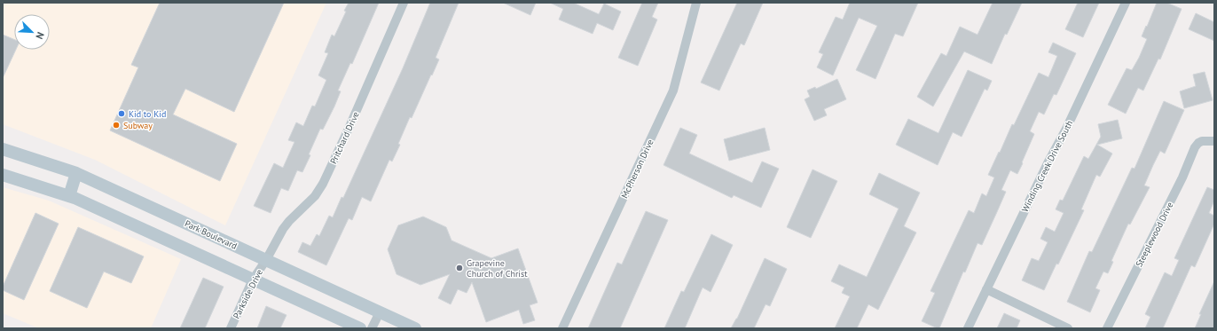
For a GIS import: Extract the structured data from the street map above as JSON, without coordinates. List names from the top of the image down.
{
  "streets": {
    "main road": ["Park Boulevard"],
    "street": [
      "Pritchard Drive",
      "Winding Creek Drive South",
      "McPherson Drive",
      "Steeplewood Drive",
      "Parkside Drive"
    ]
  },
  "crossings": [
    ["Pritchard Drive", "Park Boulevard"],
    ["Pritchard Drive", "Parkside Drive"],
    ["Park Boulevard", "Parkside Drive"]
  ],
  "places": ["Kid to Kid", "Subway", "Grapevine Church of Christ"],
  "north": "bottom right"
}
